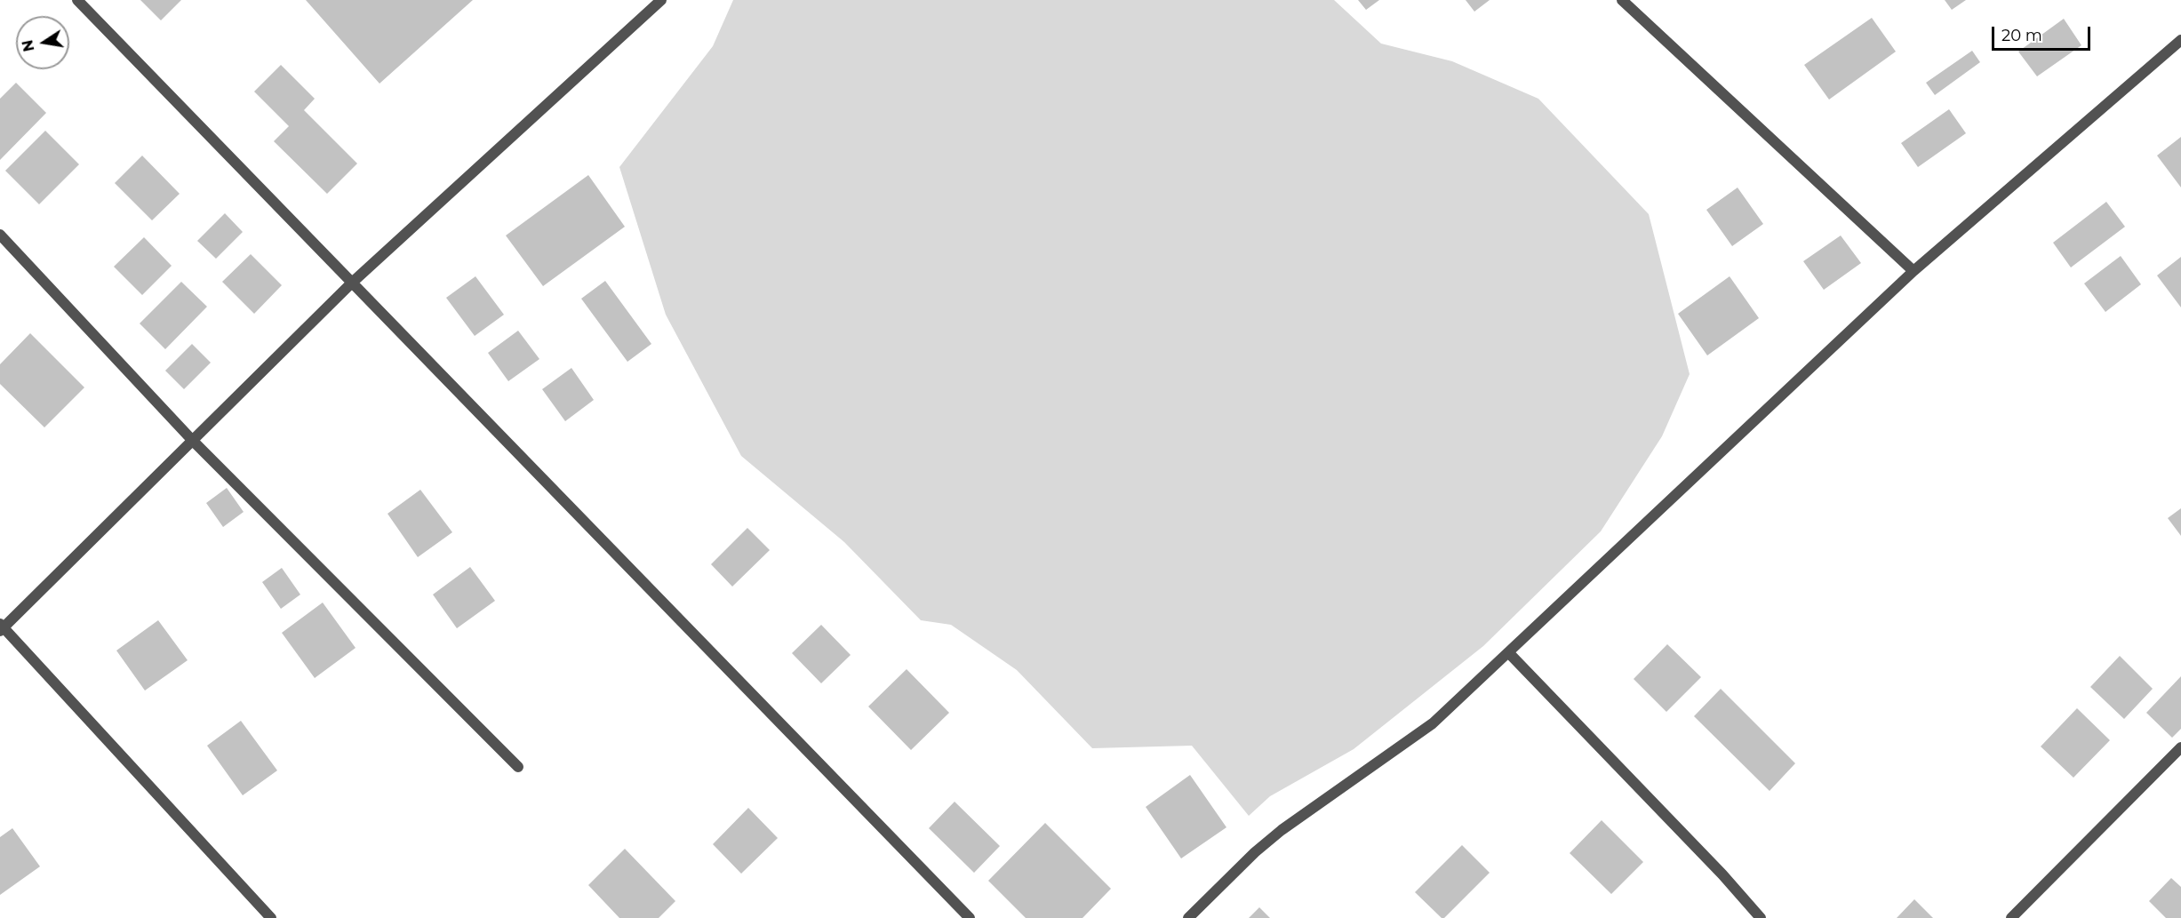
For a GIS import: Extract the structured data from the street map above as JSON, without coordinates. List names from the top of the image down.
{
  "scale_bar": "20 m",
  "north": "left"
}
